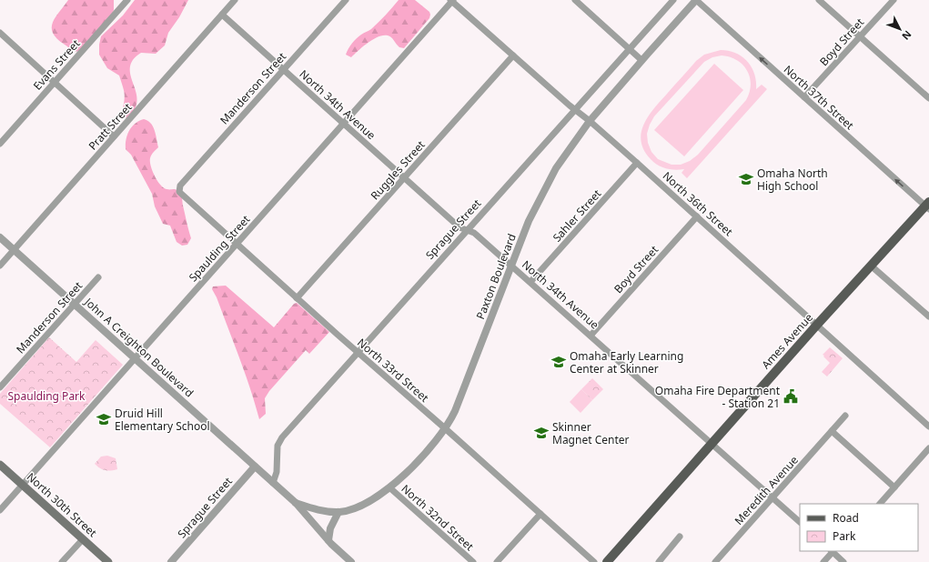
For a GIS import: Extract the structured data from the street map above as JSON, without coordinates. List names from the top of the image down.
{
  "streets": {
    "main road": ["Ames Avenue", "North 30th Street"],
    "street": [
      "Boyd Street",
      "Evans Street",
      "Manderson Street",
      "North 37th Street",
      "North 34th Avenue",
      "Pratt Street",
      "Ruggles Street",
      "North 36th Street",
      "Sahler Street",
      "Sprague Street",
      "Spaulding Street",
      "Paxton Boulevard",
      "John A Creighton Boulevard",
      "North 33rd Street",
      "Meredith Avenue",
      "North 32nd Street"
    ]
  },
  "crossings": [
    ["Boyd Street", "North 37th Street"],
    ["Boyd Street", "North 34th Avenue"],
    ["Boyd Street", "North 36th Street"],
    ["Manderson Street", "North 34th Avenue"],
    ["Manderson Street", "John A Creighton Boulevard"],
    ["Manderson Street", "North 33rd Street"],
    ["North 37th Street", "Paxton Boulevard"],
    ["North 37th Street", "Ames Avenue"],
    ["North 34th Avenue", "Pratt Street"],
    ["North 34th Avenue", "Ruggles Street"],
    ["North 34th Avenue", "Sahler Street"],
    ["North 34th Avenue", "Sprague Street"],
    ["North 34th Avenue", "Spaulding Street"],
    ["North 34th Avenue", "Paxton Boulevard"],
    ["North 34th Avenue", "Ames Avenue"],
    ["North 34th Avenue", "Meredith Avenue"],
    ["Pratt Street", "John A Creighton Boulevard"],
    ["Ruggles Street", "North 36th Street"],
    ["Ruggles Street", "North 33rd Street"],
    ["North 36th Street", "Sahler Street"],
    ["North 36th Street", "Sprague Street"],
    ["North 36th Street", "Spaulding Street"],
    ["North 36th Street", "Paxton Boulevard"],
    ["North 36th Street", "Ames Avenue"],
    ["Sprague Street", "John A Creighton Boulevard"],
    ["Sprague Street", "North 33rd Street"],
    ["Spaulding Street", "John A Creighton Boulevard"],
    ["Spaulding Street", "North 33rd Street"],
    ["Spaulding Street", "North 30th Street"],
    ["Paxton Boulevard", "John A Creighton Boulevard"],
    ["Paxton Boulevard", "North 33rd Street"],
    ["Paxton Boulevard", "North 32nd Street"]
  ],
  "one_way": ["North 37th Street"],
  "parks": ["Spaulding Park"],
  "places": {
    "school or university": [
      "Omaha North High School",
      "Omaha Early Learning Center at Skinner",
      "Druid Hill Elementary School",
      "Skinner Magnet Center"
    ],
    "public building": ["Omaha Fire Department - Station 21"]
  },
  "legend": ["Road", "Park"],
  "north": "bottom right"
}
